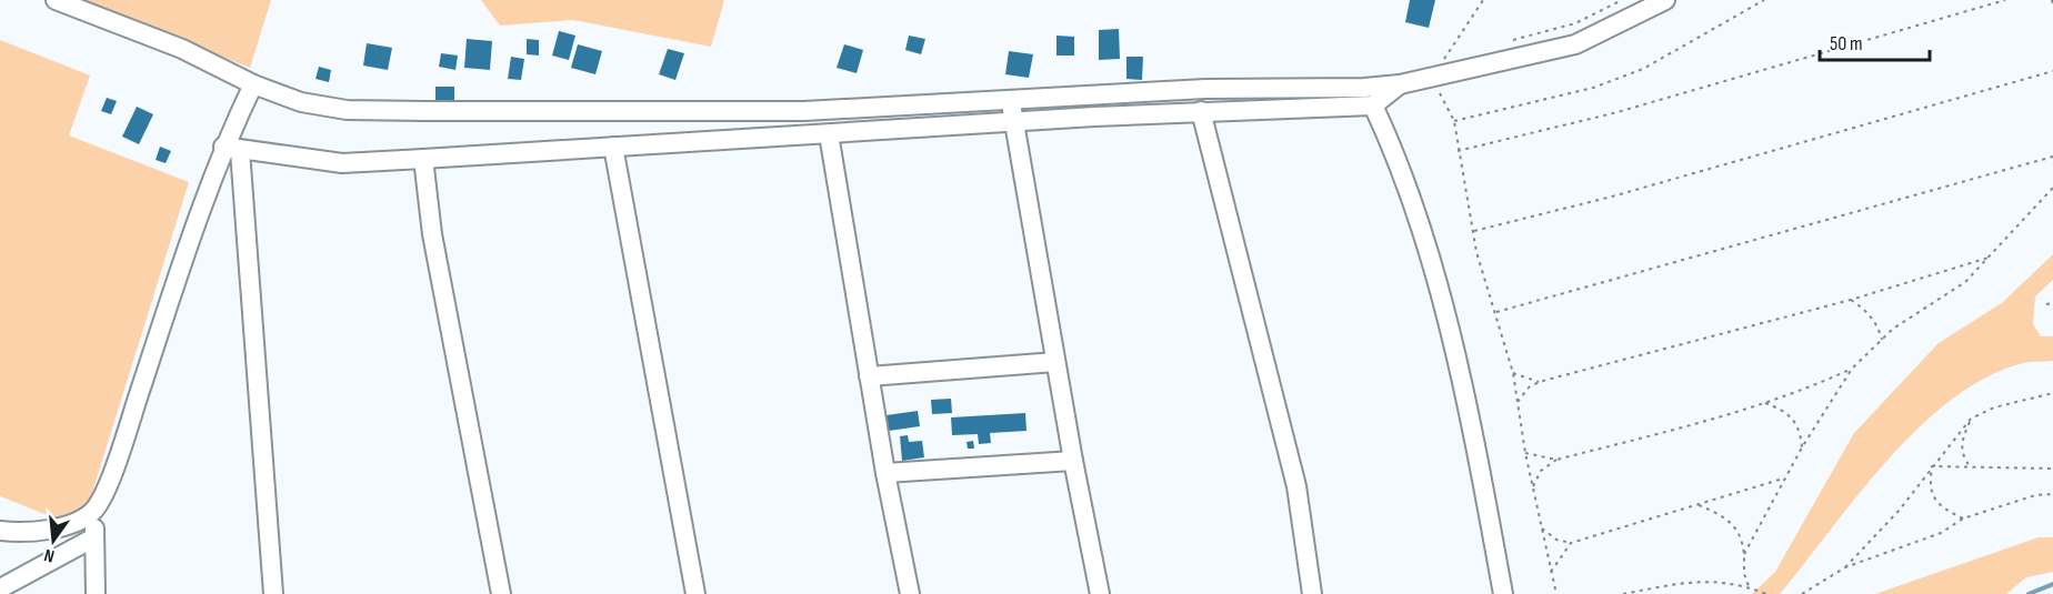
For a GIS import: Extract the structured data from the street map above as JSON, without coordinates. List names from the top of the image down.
{
  "scale_bar": "50 m",
  "north": "bottom"
}
